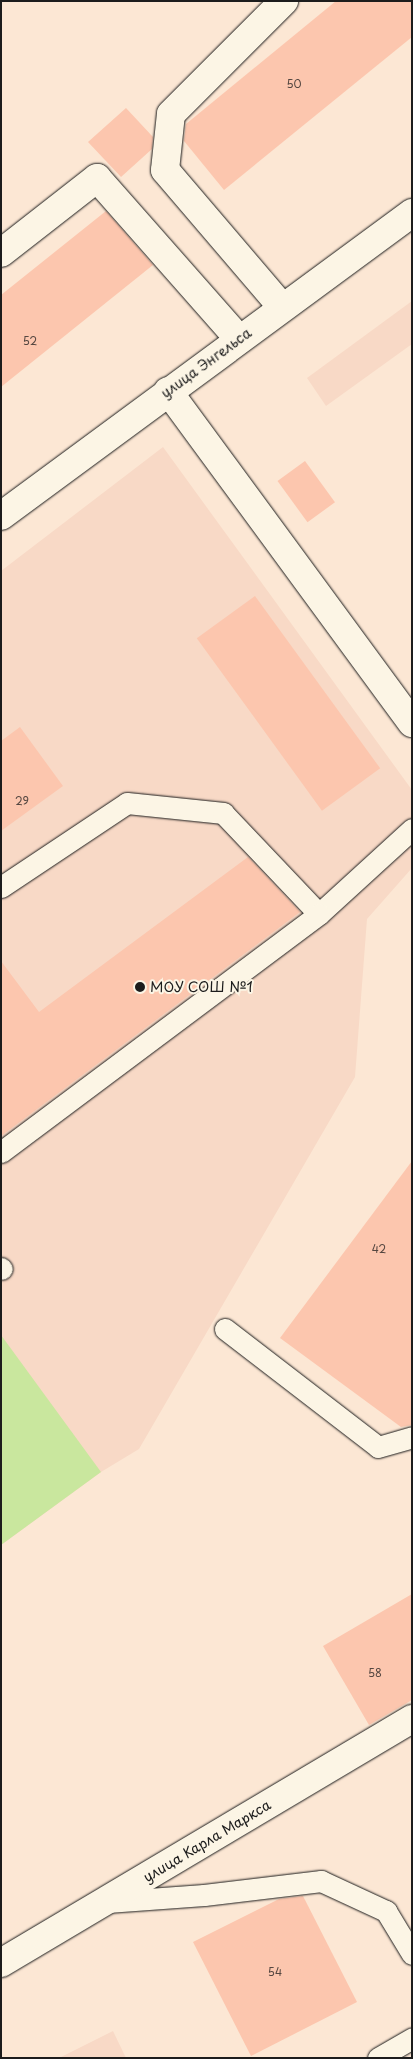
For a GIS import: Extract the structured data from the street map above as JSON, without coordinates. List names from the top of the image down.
{
  "streets": {
    "street": ["улица Энгельса", "улица Карла Маркса"]
  },
  "places": ["МОУ СОШ №1"],
  "house_numbers": [
    "50",
    "52",
    "29",
    "42",
    "58",
    "54"
  ]
}
